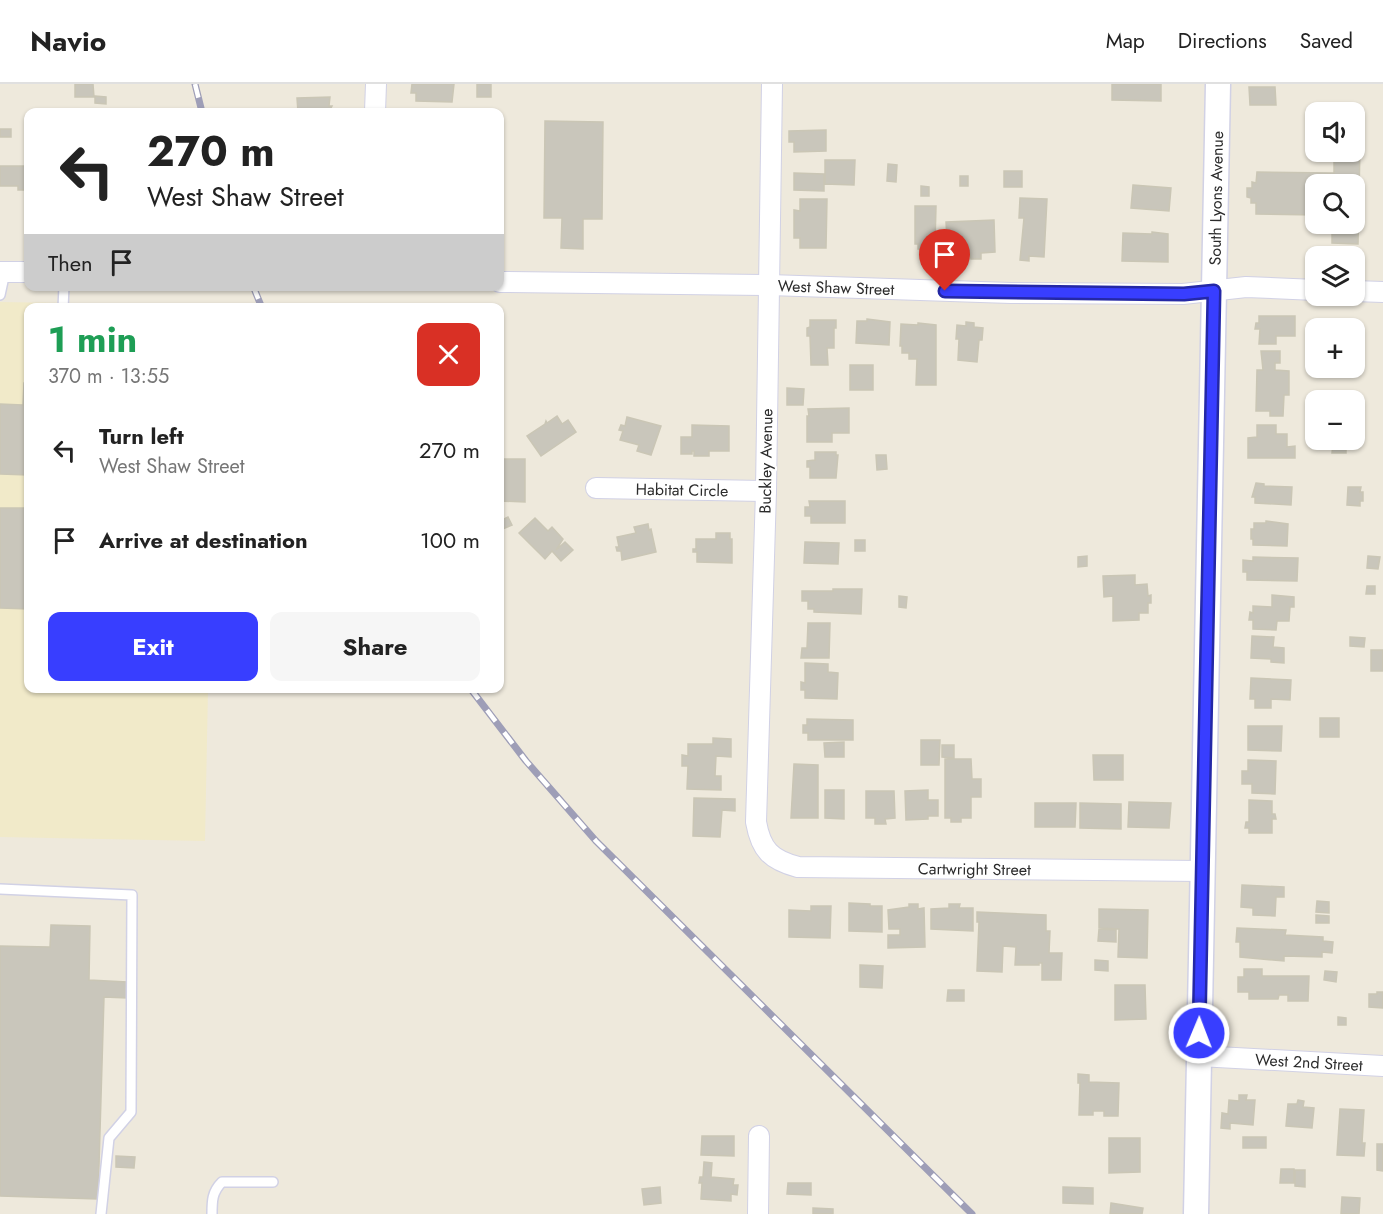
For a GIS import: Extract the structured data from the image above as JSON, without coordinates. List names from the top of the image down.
{
  "streets": {
    "street": [
      "South Lyons Avenue",
      "West Shaw Street",
      "Buckley Avenue",
      "Habitat Circle",
      "Cartwright Street",
      "West 2nd Street"
    ]
  },
  "crossings": [
    ["South Lyons Avenue", "West Shaw Street"],
    ["South Lyons Avenue", "Cartwright Street"],
    ["South Lyons Avenue", "West 2nd Street"],
    ["West Shaw Street", "Buckley Avenue"],
    ["Buckley Avenue", "Habitat Circle"],
    ["Buckley Avenue", "Cartwright Street"]
  ],
  "page": {
    "header": "Navio",
    "nav": ["Map", "Directions", "Saved"],
    "map_buttons": ["+", "−"],
    "turn": ["270 m", "West Shaw Street"],
    "then": "Then",
    "heading": ["1 min", "370 m · 13:55"],
    "list": [
      {
        "name": "Turn left",
        "note": "West Shaw Street",
        "value": "270 m"
      },
      {
        "name": "Arrive at destination",
        "value": "100 m"
      }
    ],
    "buttons": ["Exit", "Share"]
  }
}
